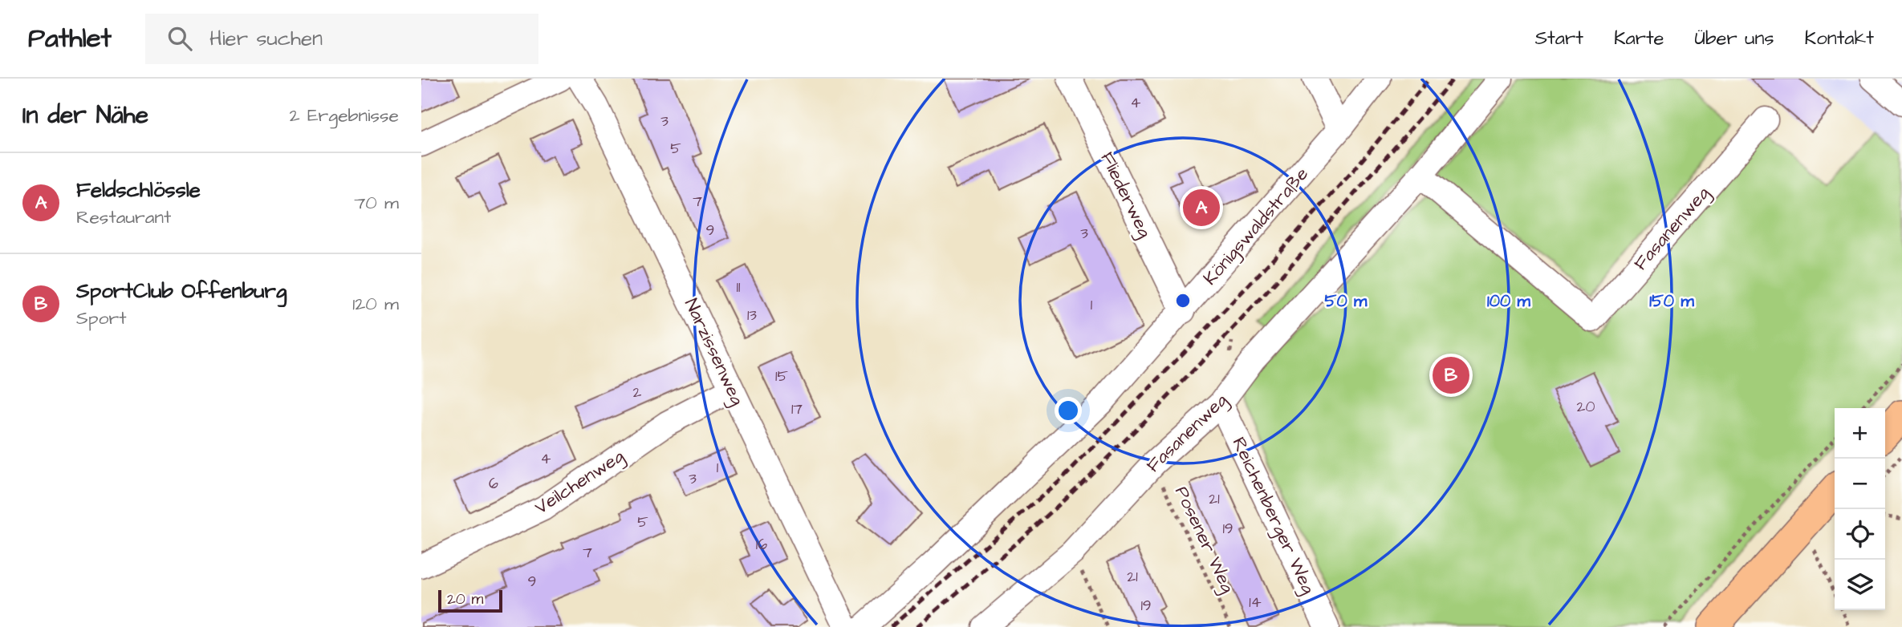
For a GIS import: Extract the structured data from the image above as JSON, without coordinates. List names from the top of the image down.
{
  "streets": {
    "street": [
      "Fliederweg",
      "Königswaldstraße",
      "Fasanenweg",
      "Narzissenweg",
      "Veilchenweg",
      "Reichenberger Weg"
    ],
    "path": ["Posener Weg"]
  },
  "crossings": [
    ["Fliederweg", "Königswaldstraße"],
    ["Fasanenweg", "Reichenberger Weg"],
    ["Fasanenweg", "Posener Weg"],
    ["Narzissenweg", "Veilchenweg"]
  ],
  "house_numbers": [
    "4",
    "3",
    "5",
    "7",
    "9",
    "3",
    "11",
    "1",
    "13",
    "15",
    "2",
    "20",
    "17",
    "4",
    "1",
    "3",
    "6",
    "21",
    "5",
    "19",
    "16",
    "7",
    "21",
    "9",
    "14",
    "19"
  ],
  "scale_bar": "20 m",
  "page": {
    "header": "Pathlet",
    "search": "Hier suchen",
    "nav": [
      "Start",
      "Karte",
      "Über uns",
      "Kontakt"
    ],
    "heading": ["In der Nähe", "2 Ergebnisse"],
    "list": [
      {
        "mark": "A",
        "name": "Feldschlössle",
        "note": "Restaurant",
        "value": "70 m"
      },
      {
        "mark": "B",
        "name": "SportClub Offenburg",
        "note": "Sport",
        "value": "120 m"
      }
    ],
    "pins": ["A", "B"],
    "map_buttons": ["+", "−"],
    "scale": "20 m"
  },
  "rings": ["50 m", "100 m", "150 m"]
}
